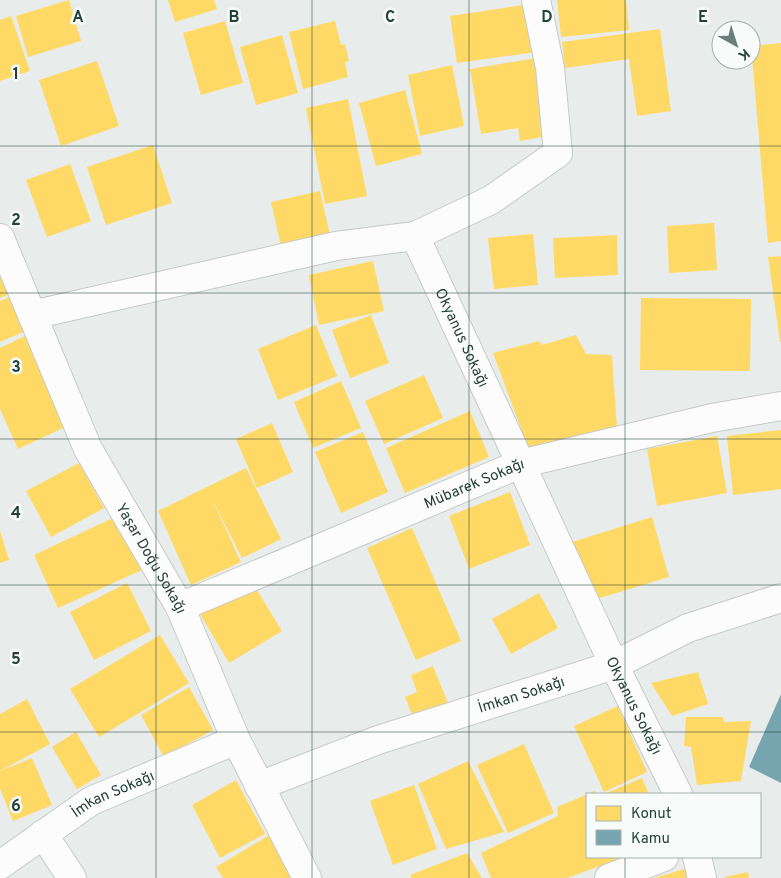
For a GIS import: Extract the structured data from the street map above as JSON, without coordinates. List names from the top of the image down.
{
  "streets": {
    "street": [
      "Okyanus Sokağı",
      "Mübarek Sokağı",
      "Yaşar Doğu Sokağı",
      "İmkan Sokağı"
    ]
  },
  "crossings": [
    ["Okyanus Sokağı", "Mübarek Sokağı"],
    ["Okyanus Sokağı", "İmkan Sokağı"],
    ["Mübarek Sokağı", "Yaşar Doğu Sokağı"],
    ["Yaşar Doğu Sokağı", "İmkan Sokağı"]
  ],
  "legend": ["Konut", "Kamu"],
  "north": "bottom right",
  "grid": {
    "columns": [
      "A",
      "B",
      "C",
      "D",
      "E"
    ],
    "rows": [
      "1",
      "2",
      "3",
      "4",
      "5",
      "6"
    ]
  }
}
